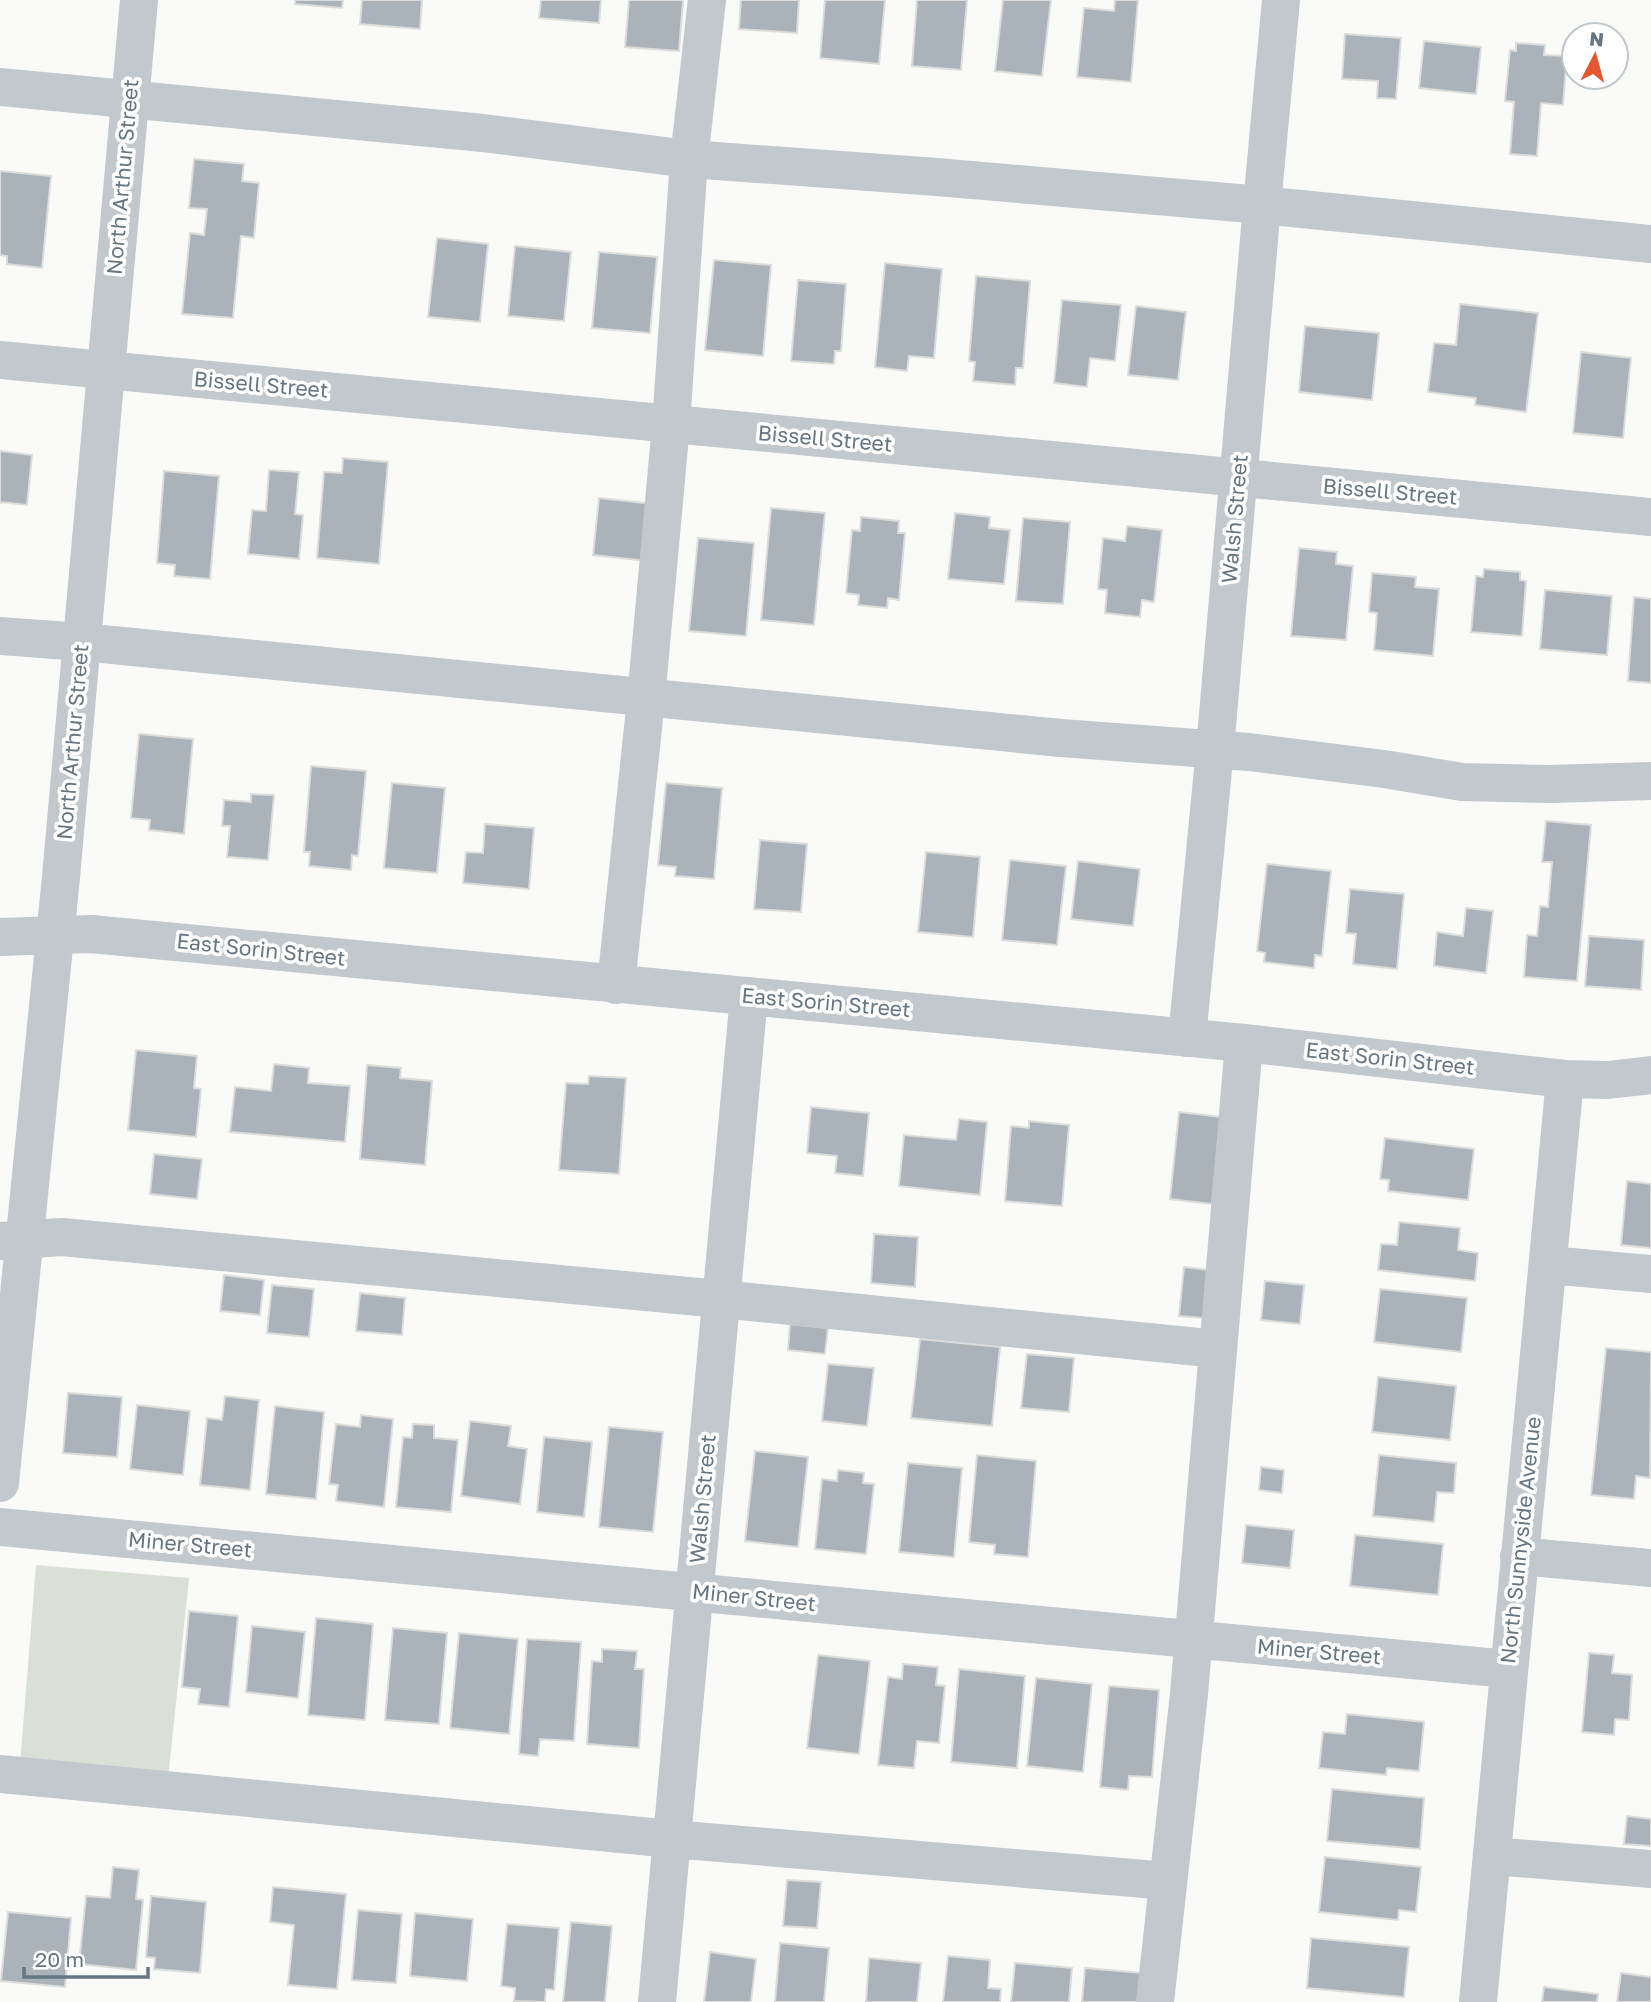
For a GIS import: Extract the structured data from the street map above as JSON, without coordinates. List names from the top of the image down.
{
  "streets": {
    "street": [
      "North Arthur Street",
      "Bissell Street",
      "Walsh Street",
      "East Sorin Street",
      "North Sunnyside Avenue",
      "Miner Street"
    ]
  },
  "crossings": [
    ["North Arthur Street", "Bissell Street"],
    ["North Arthur Street", "East Sorin Street"],
    ["Bissell Street", "Walsh Street"],
    ["Walsh Street", "East Sorin Street"],
    ["Walsh Street", "Miner Street"],
    ["East Sorin Street", "North Sunnyside Avenue"],
    ["North Sunnyside Avenue", "Miner Street"]
  ],
  "scale_bar": "20 m",
  "north": "top"
}
